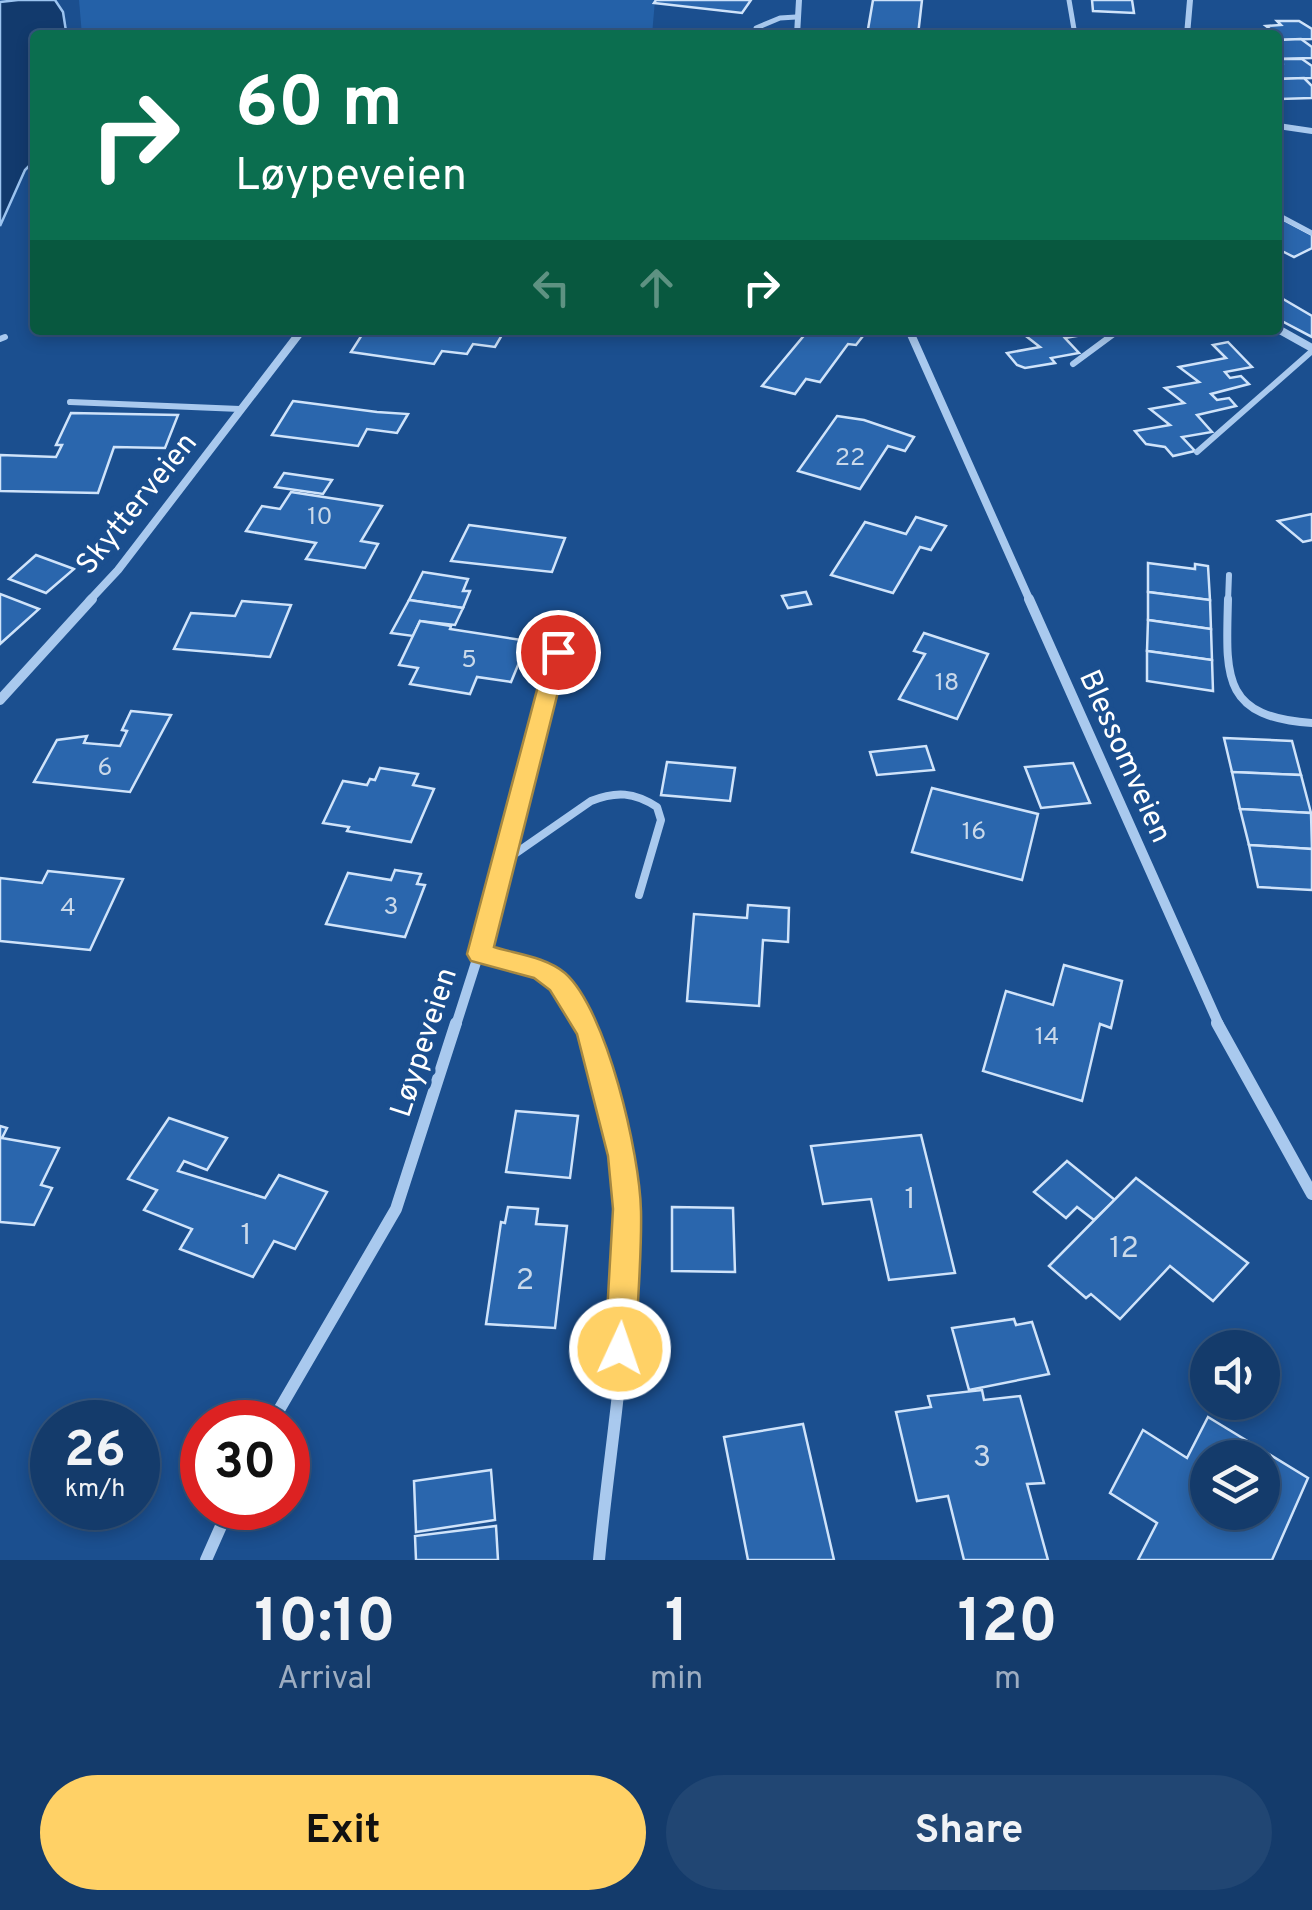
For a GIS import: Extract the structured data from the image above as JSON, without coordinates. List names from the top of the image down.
{
  "streets": {
    "street": ["Skytterveien", "Blessomveien", "Løypeveien"]
  },
  "house_numbers": [
    "22",
    "10",
    "5",
    "18",
    "6",
    "16",
    "3",
    "4",
    "14",
    "1",
    "1",
    "12",
    "2",
    "3"
  ],
  "page": {
    "turn": ["60 m", "Løypeveien"],
    "speed": "26 km/h",
    "limit": "30",
    "eta": [
      "10:10",
      "Arrival",
      "1",
      "min",
      "120",
      "m"
    ],
    "buttons": ["Exit", "Share"]
  }
}
